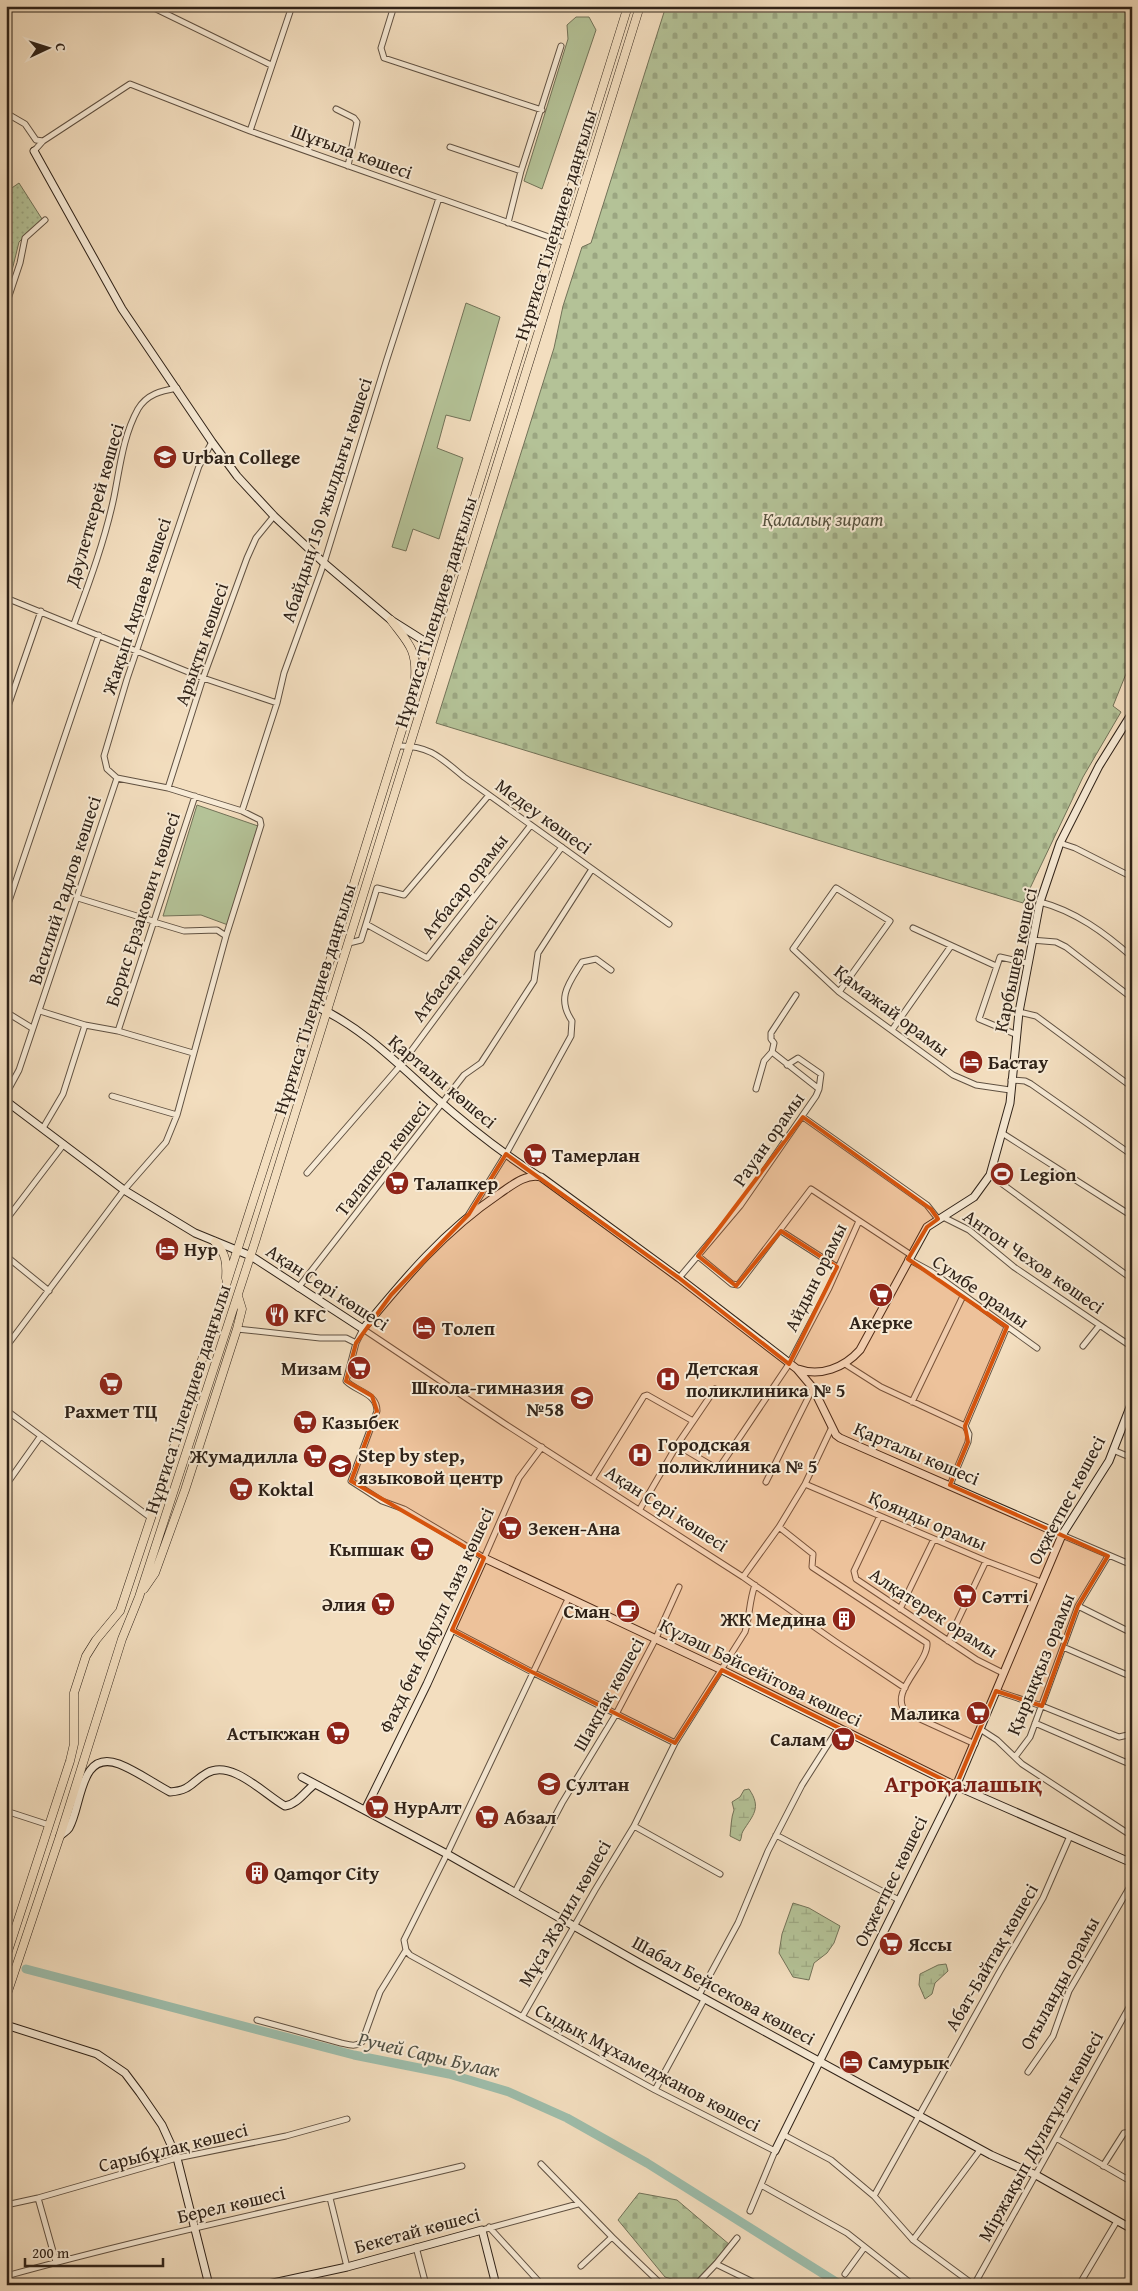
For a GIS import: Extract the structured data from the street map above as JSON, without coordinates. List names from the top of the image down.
{
  "streets": {
    "main road": ["Нұрғиса Тілендиев даңғылы"],
    "street": [
      "Шұғыла көшесі",
      "Абайдың 150 жылдығы көшесі",
      "Дәулеткерей көшесі",
      "Жақып Ақпаев көшесі",
      "Арықты көшесі",
      "Медеу көшесі",
      "Атбасар орамы",
      "Василий Радлов көшесі",
      "Борис Ерзакович көшесі",
      "Карбышев көшесі",
      "Атбасар көшесі",
      "Қамажай орамы",
      "Қарталы көшесі",
      "Рауан орамы",
      "Талапкер көшесі",
      "Антон Чехов көшесі",
      "Айдын орамы",
      "Ақан Сері көшесі",
      "Сумбе орамы",
      "Оқжетпес көшесі",
      "Қоянды орамы",
      "Алқатерек орамы",
      "Фахд бен Абдулл Азиз көшесі",
      "Қырыққыз орамы",
      "Күләш Бәйсейітова көшесі",
      "Шақпақ көшесі",
      "Мұса Жәлил көшесі",
      "Абат-Байтақ көшесі",
      "Оғыланды орамы",
      "Шабал Бейсекова көшесі",
      "Сыдық Мұхамеджанов көшесі",
      "Міржақып Дулатұлы көшесі",
      "Сарыбұлақ көшесі",
      "Берел көшесі",
      "Бекетай көшесі"
    ]
  },
  "crossings": [
    ["Шұғыла көшесі", "Нұрғиса Тілендиев даңғылы"],
    ["Шұғыла көшесі", "Абайдың 150 жылдығы көшесі"],
    ["Нұрғиса Тілендиев даңғылы", "Медеу көшесі"],
    ["Нұрғиса Тілендиев даңғылы", "Атбасар орамы"],
    ["Нұрғиса Тілендиев даңғылы", "Қарталы көшесі"],
    ["Нұрғиса Тілендиев даңғылы", "Ақан Сері көшесі"],
    ["Жақып Ақпаев көшесі", "Василий Радлов көшесі"],
    ["Медеу көшесі", "Атбасар орамы"],
    ["Медеу көшесі", "Атбасар көшесі"],
    ["Медеу көшесі", "Талапкер көшесі"],
    ["Карбышев көшесі", "Қамажай орамы"],
    ["Карбышев көшесі", "Антон Чехов көшесі"],
    ["Карбышев көшесі", "Сумбе орамы"],
    ["Атбасар көшесі", "Қарталы көшесі"],
    ["Қарталы көшесі", "Рауан орамы"],
    ["Қарталы көшесі", "Талапкер көшесі"],
    ["Қарталы көшесі", "Айдын орамы"],
    ["Қарталы көшесі", "Оқжетпес көшесі"],
    ["Қарталы көшесі", "Қырыққыз орамы"],
    ["Рауан орамы", "Антон Чехов көшесі"],
    ["Талапкер көшесі", "Ақан Сері көшесі"],
    ["Айдын орамы", "Сумбе орамы"],
    ["Ақан Сері көшесі", "Фахд бен Абдулл Азиз көшесі"],
    ["Ақан Сері көшесі", "Мұса Жәлил көшесі"],
    ["Оқжетпес көшесі", "Қоянды орамы"],
    ["Оқжетпес көшесі", "Алқатерек орамы"],
    ["Оқжетпес көшесі", "Күләш Бәйсейітова көшесі"],
    ["Оқжетпес көшесі", "Шабал Бейсекова көшесі"],
    ["Оқжетпес көшесі", "Сыдық Мұхамеджанов көшесі"],
    ["Қоянды орамы", "Алқатерек орамы"],
    ["Фахд бен Абдулл Азиз көшесі", "Күләш Бәйсейітова көшесі"],
    ["Фахд бен Абдулл Азиз көшесі", "Шабал Бейсекова көшесі"],
    ["Күләш Бәйсейітова көшесі", "Шақпақ көшесі"],
    ["Күләш Бәйсейітова көшесі", "Мұса Жәлил көшесі"],
    ["Күләш Бәйсейітова көшесі", "Абат-Байтақ көшесі"],
    ["Шақпақ көшесі", "Шабал Бейсекова көшесі"],
    ["Мұса Жәлил көшесі", "Шабал Бейсекова көшесі"],
    ["Мұса Жәлил көшесі", "Сыдық Мұхамеджанов көшесі"],
    ["Абат-Байтақ көшесі", "Шабал Бейсекова көшесі"],
    ["Абат-Байтақ көшесі", "Сыдық Мұхамеджанов көшесі"],
    ["Шабал Бейсекова көшесі", "Міржақып Дулатұлы көшесі"],
    ["Сыдық Мұхамеджанов көшесі", "Міржақып Дулатұлы көшесі"]
  ],
  "districts": ["Агроқалашық"],
  "water": ["Ручей Сары Булак"],
  "parks": ["Қалалық зират"],
  "places": {
    "school or university": [
      "Urban College",
      "Школа-гимназия №58",
      "Step by step, языковой центр",
      "Султан"
    ],
    "hotel": [
      "Бастау",
      "Нур",
      "Толеп",
      "Самурык"
    ],
    "supermarket": [
      "Тамерлан",
      "Талапкер",
      "Акерке",
      "Мизам",
      "Рахмет ТЦ",
      "Казыбек",
      "Жумадилла",
      "Koktal",
      "Зекен-Ана",
      "Кыпшак",
      "Сәттi",
      "Әлия",
      "Малика",
      "Астыкжан",
      "Салам",
      "НурАлт",
      "Абзал",
      "Яссы"
    ],
    "sports": ["Legion"],
    "restaurant": ["KFC"],
    "hospital": ["Детская поликлиника № 5", "Городская поликлиника № 5"],
    "cafe": ["Сман"],
    "building": ["ЖК Медина", "Qamqor City"]
  },
  "scale_bar": "200 m",
  "north": "right"
}
